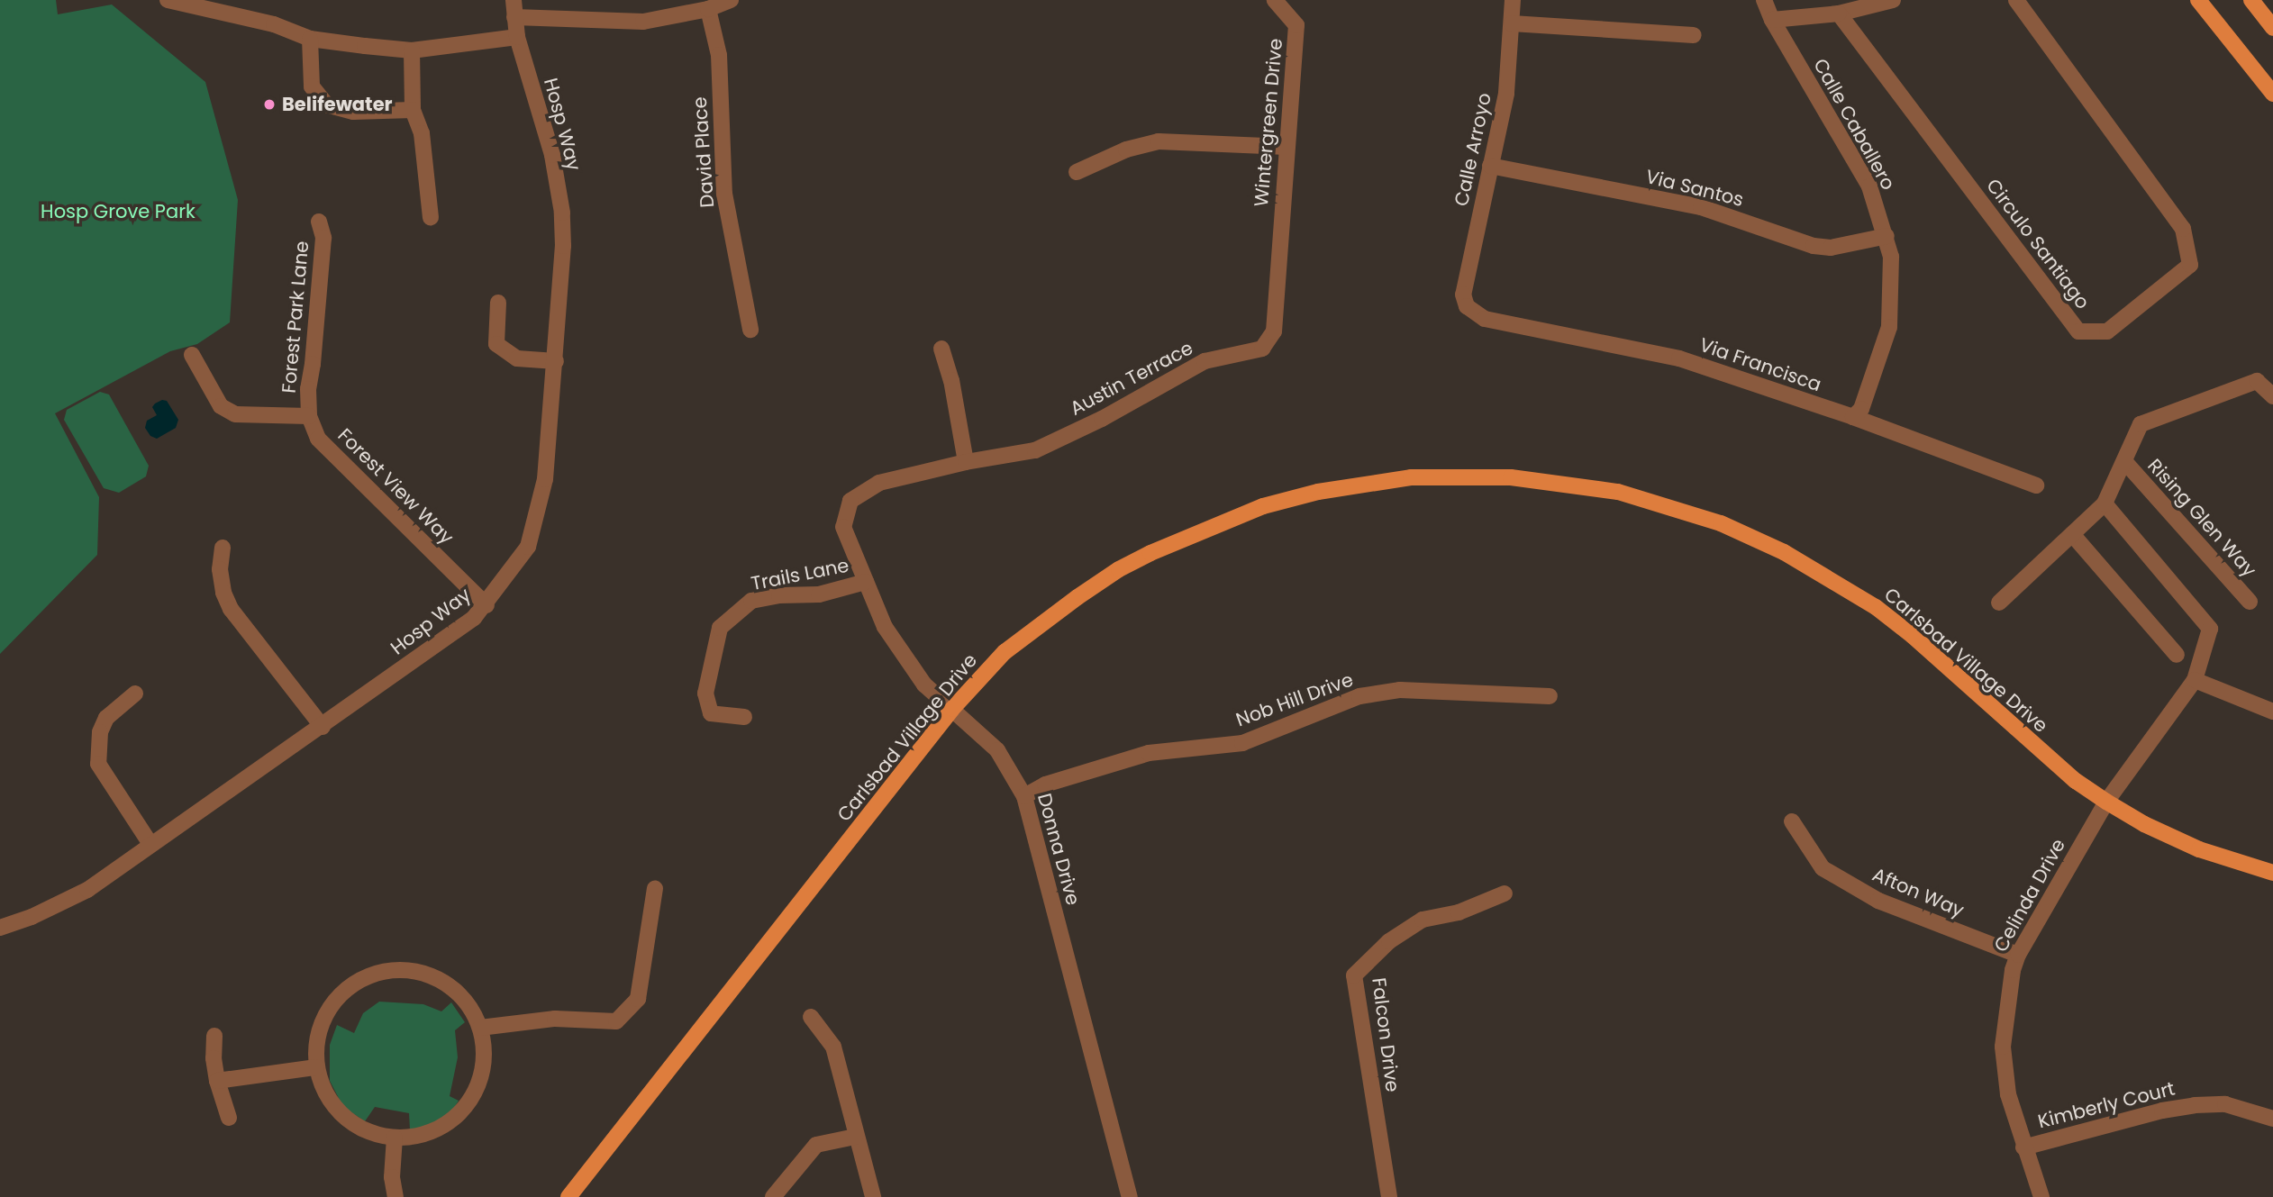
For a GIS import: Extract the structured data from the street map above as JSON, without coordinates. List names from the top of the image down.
{
  "streets": {
    "main road": ["Carlsbad Village Drive"],
    "street": [
      "Wintergreen Drive",
      "Hosp Way",
      "Calle Caballero",
      "Calle Arroyo",
      "David Place",
      "Via Santos",
      "Circulo Santiago",
      "Forest Park Lane",
      "Via Francisca",
      "Austin Terrace",
      "Forest View Way",
      "Rising Glen Way",
      "Trails Lane",
      "Nob Hill Drive",
      "Donna Drive",
      "Afton Way",
      "Celinda Drive",
      "Falcon Drive",
      "Kimberly Court"
    ]
  },
  "crossings": [
    ["Wintergreen Drive", "Austin Terrace"],
    ["Hosp Way", "Forest View Way"],
    ["Calle Caballero", "Via Santos"],
    ["Calle Caballero", "Via Francisca"],
    ["Calle Arroyo", "Via Santos"],
    ["Calle Arroyo", "Via Francisca"],
    ["Forest Park Lane", "Forest View Way"],
    ["Austin Terrace", "Donna Drive"],
    ["Trails Lane", "Donna Drive"],
    ["Carlsbad Village Drive", "Donna Drive"],
    ["Carlsbad Village Drive", "Celinda Drive"],
    ["Nob Hill Drive", "Donna Drive"],
    ["Afton Way", "Celinda Drive"],
    ["Celinda Drive", "Kimberly Court"]
  ],
  "parks": ["Hosp Grove Park"],
  "places": ["Belifewater"]
}
